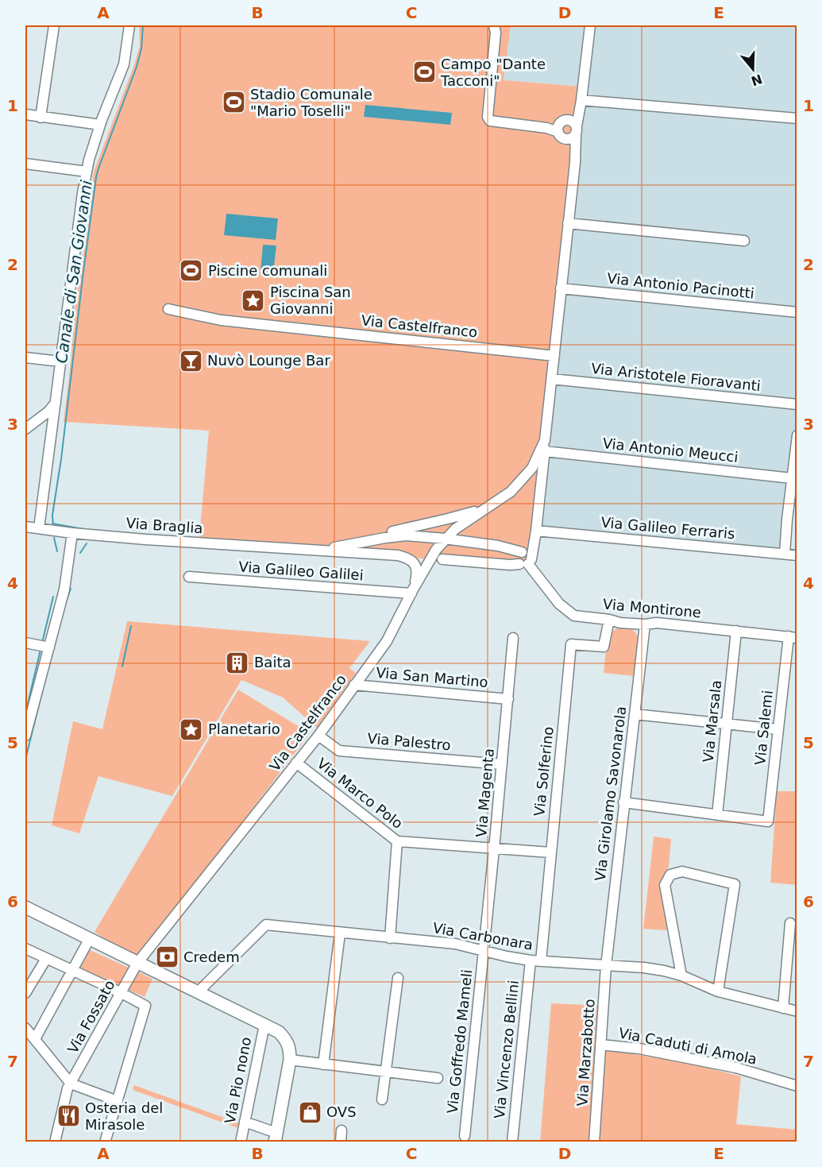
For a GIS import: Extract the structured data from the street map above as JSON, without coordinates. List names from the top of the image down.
{
  "streets": {
    "street": [
      "Via Antonio Pacinotti",
      "Via Castelfranco",
      "Via Aristotele Fioravanti",
      "Via Antonio Meucci",
      "Via Braglia",
      "Via Galileo Ferraris",
      "Via Galileo Galilei",
      "Via Montirone",
      "Via San Martino",
      "Via Marsala",
      "Via Salemi",
      "Via Palestro",
      "Via Solferino",
      "Via Magenta",
      "Via Marco Polo",
      "Via Girolamo Savonarola",
      "Via Carbonara",
      "Via Fossato",
      "Via Goffredo Mameli",
      "Via Caduti di Amola",
      "Via Vincenzo Bellini",
      "Via Marzabotto",
      "Via Pio nono"
    ]
  },
  "crossings": [
    ["Via Antonio Pacinotti", "Via Castelfranco"],
    ["Via Castelfranco", "Via Aristotele Fioravanti"],
    ["Via Castelfranco", "Via Antonio Meucci"],
    ["Via Castelfranco", "Via Braglia"],
    ["Via Castelfranco", "Via Galileo Ferraris"],
    ["Via Castelfranco", "Via Galileo Galilei"],
    ["Via Castelfranco", "Via Montirone"],
    ["Via Castelfranco", "Via San Martino"],
    ["Via Castelfranco", "Via Palestro"],
    ["Via Castelfranco", "Via Marco Polo"],
    ["Via Castelfranco", "Via Fossato"],
    ["Via Braglia", "Via Galileo Galilei"],
    ["Via Braglia", "Via Montirone"],
    ["Via Montirone", "Via Marsala"],
    ["Via Montirone", "Via Salemi"],
    ["Via Montirone", "Via Solferino"],
    ["Via Montirone", "Via Girolamo Savonarola"],
    ["Via San Martino", "Via Magenta"],
    ["Via Marsala", "Via Salemi"],
    ["Via Palestro", "Via Magenta"],
    ["Via Solferino", "Via Marco Polo"],
    ["Via Solferino", "Via Carbonara"],
    ["Via Solferino", "Via Vincenzo Bellini"],
    ["Via Magenta", "Via Marco Polo"],
    ["Via Magenta", "Via Carbonara"],
    ["Via Magenta", "Via Goffredo Mameli"],
    ["Via Girolamo Savonarola", "Via Carbonara"],
    ["Via Girolamo Savonarola", "Via Marzabotto"],
    ["Via Carbonara", "Via Goffredo Mameli"],
    ["Via Carbonara", "Via Vincenzo Bellini"],
    ["Via Carbonara", "Via Marzabotto"],
    ["Via Caduti di Amola", "Via Marzabotto"]
  ],
  "water": ["Canale di San Giovanni"],
  "places": {
    "sports": ["Campo \"Dante Tacconi\"", "Stadio Comunale \"Mario Toselli\"", "Piscine comunali"],
    "place": ["Piscina San Giovanni", "Planetario"],
    "bar": ["Nuvò Lounge Bar"],
    "building": ["Baita"],
    "bank": ["Credem"],
    "shop": ["OVS"],
    "restaurant": ["Osteria del Mirasole"]
  },
  "north": "bottom",
  "grid": {
    "columns": [
      "A",
      "B",
      "C",
      "D",
      "E"
    ],
    "rows": [
      "1",
      "2",
      "3",
      "4",
      "5",
      "6",
      "7"
    ]
  }
}
